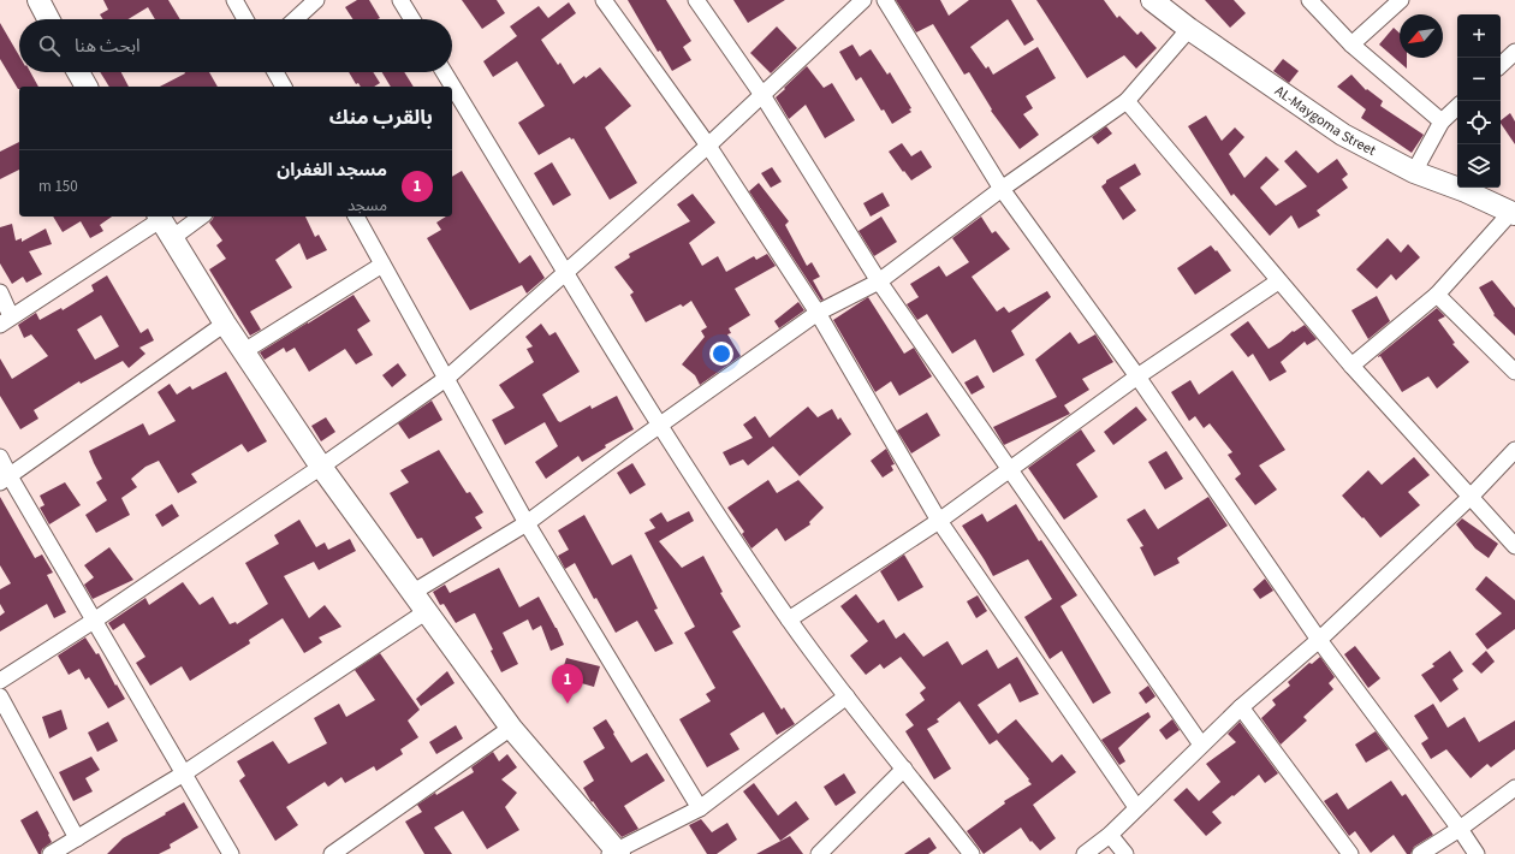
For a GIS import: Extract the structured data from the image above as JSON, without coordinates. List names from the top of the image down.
{
  "streets": {
    "street": ["AL-Maygoma Street"]
  },
  "north": "bottom left",
  "page": {
    "map_buttons": ["+", "−"],
    "search": "ابحث هنا",
    "heading": "بالقرب منك",
    "list": [
      {
        "mark": "1",
        "name": "مسجد الغفران",
        "note": "مسجد",
        "value": "150 m"
      }
    ],
    "pins": "1"
  }
}
